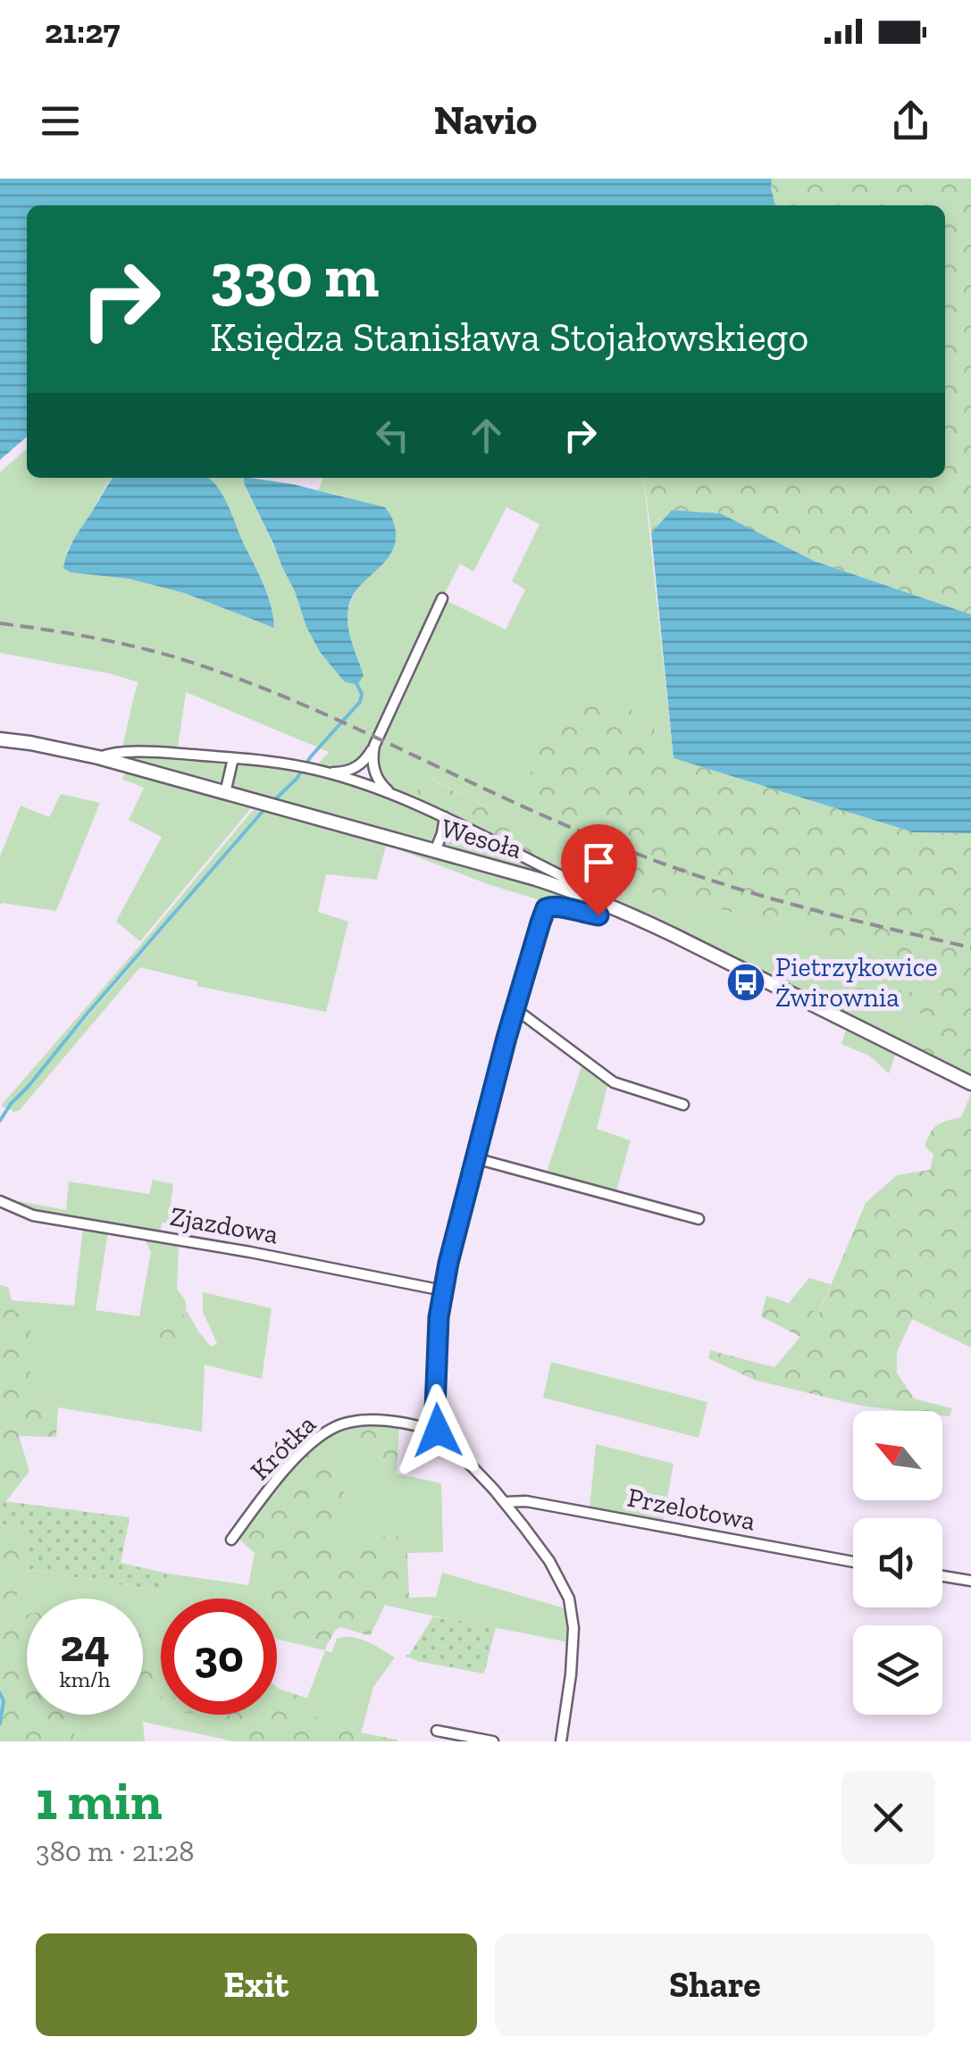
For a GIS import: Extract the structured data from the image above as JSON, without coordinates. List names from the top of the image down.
{
  "streets": {
    "main road": ["Wesoła"],
    "street": ["Zjazdowa", "Krótka", "Przelotowa"]
  },
  "places": {
    "bus stop": ["Pietrzykowice Żwirownia"]
  },
  "north": "top left",
  "page": {
    "status": "21:27",
    "header": "Navio",
    "turn": ["330 m", "Księdza Stanisława Stojałowskiego"],
    "speed": "24 km/h",
    "limit": "30",
    "heading": ["1 min", "380 m · 21:28"],
    "buttons": ["Exit", "Share"]
  }
}
